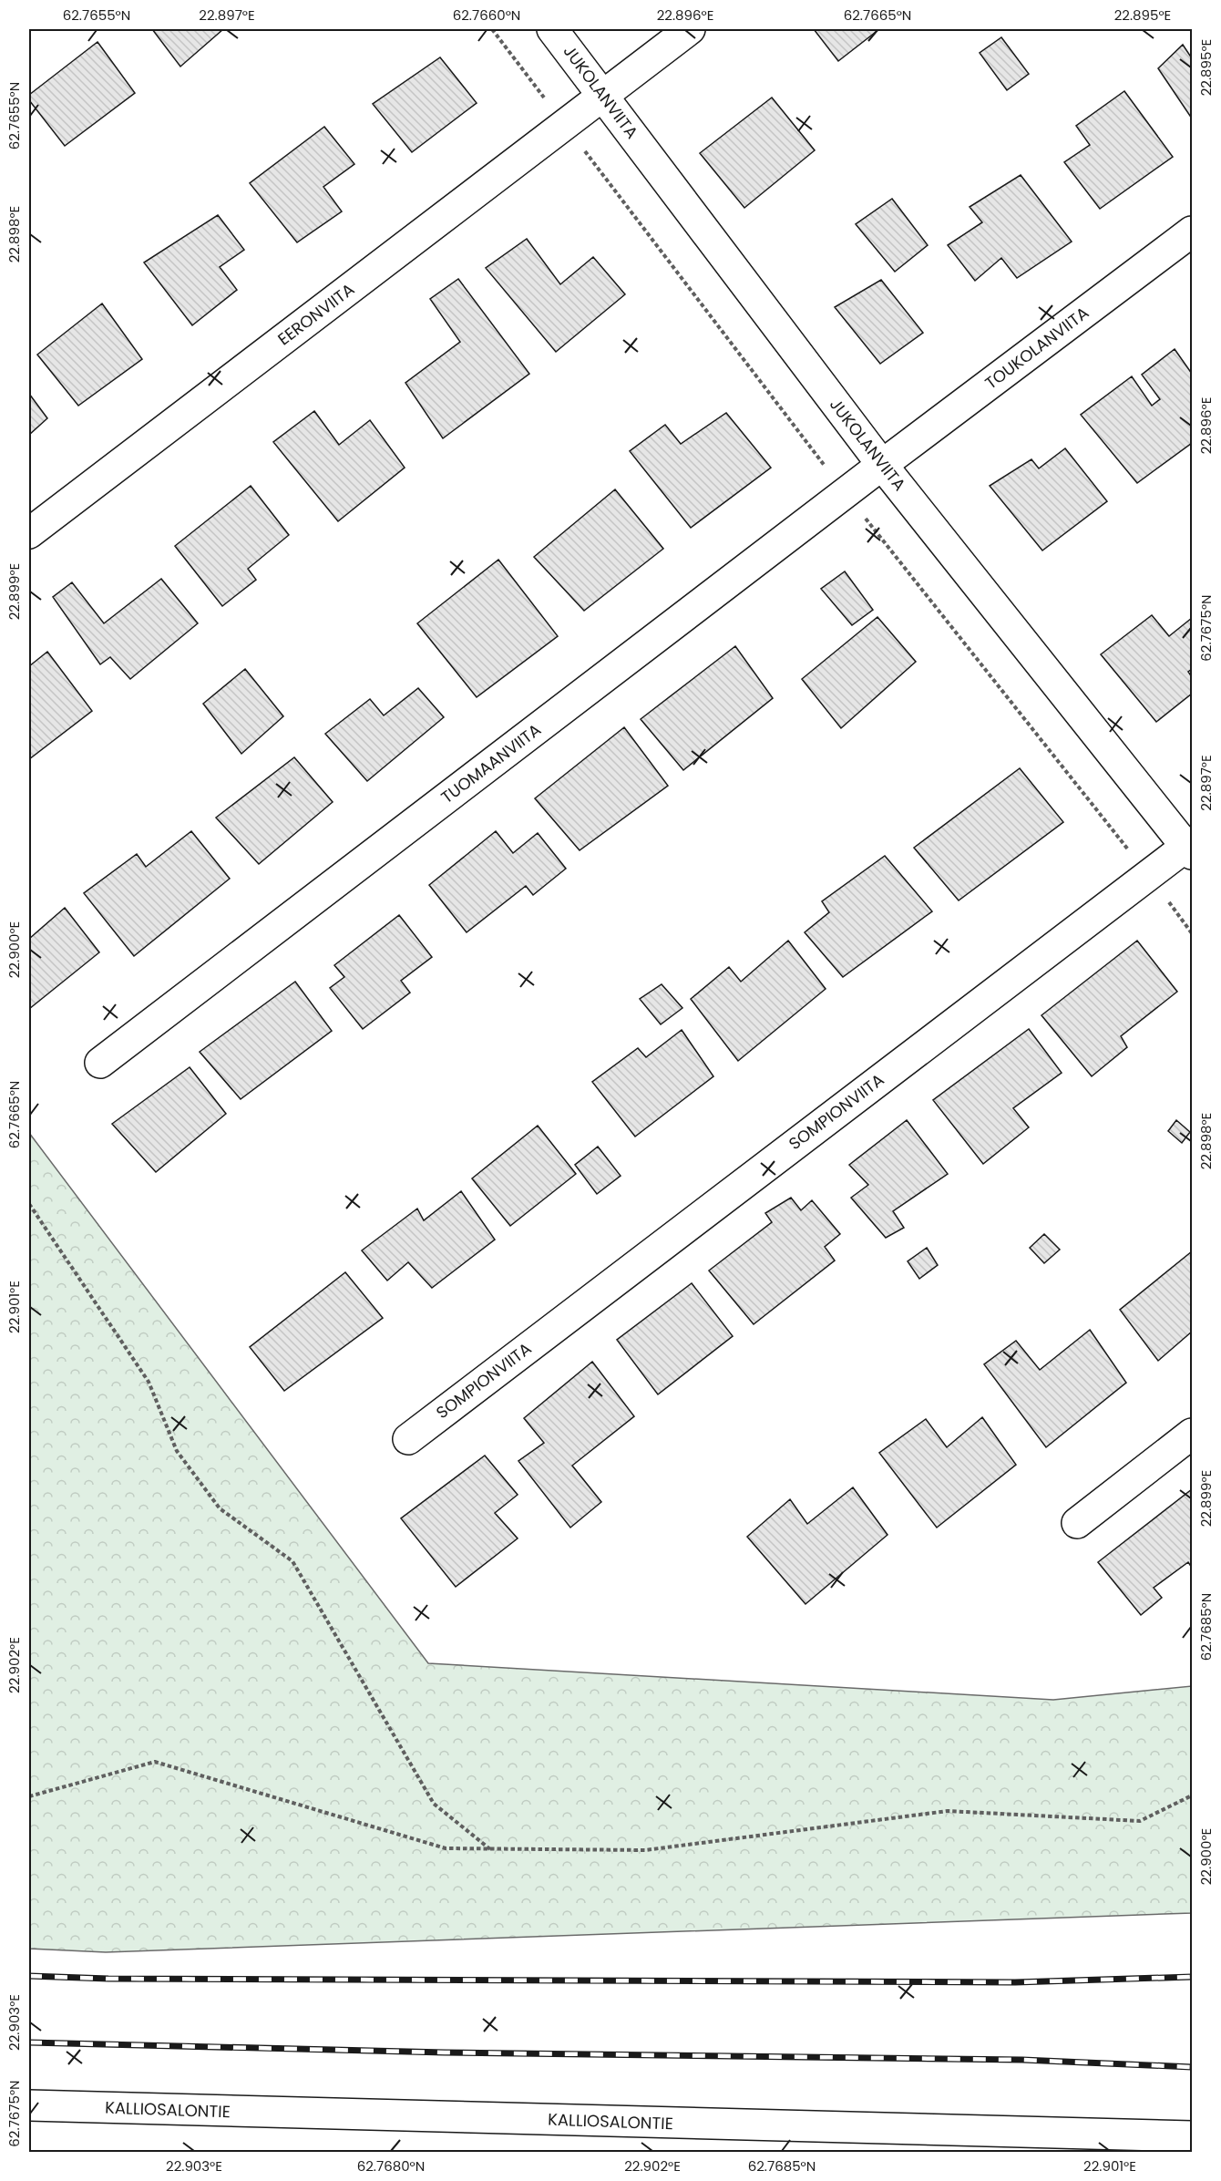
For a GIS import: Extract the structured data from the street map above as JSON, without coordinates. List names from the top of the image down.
{
  "streets": {
    "street": [
      "JUKOLANVIITA",
      "EERONVIITA",
      "TOUKOLANVIITA",
      "TUOMAANVIITA",
      "SOMPIONVIITA",
      "KALLIOSALONTIE"
    ]
  },
  "crossings": [
    ["JUKOLANVIITA", "EERONVIITA"],
    ["JUKOLANVIITA", "TOUKOLANVIITA"],
    ["JUKOLANVIITA", "TUOMAANVIITA"],
    ["JUKOLANVIITA", "SOMPIONVIITA"],
    ["TOUKOLANVIITA", "TUOMAANVIITA"]
  ],
  "coordinates": [
    "62.7655°N",
    "22.897°E",
    "62.7660°N",
    "22.896°E",
    "62.7665°N",
    "22.895°E",
    "22.898°E",
    "22.899°E",
    "62.7675°N",
    "22.900°E",
    "22.901°E",
    "62.7685°N",
    "22.902°E",
    "22.903°E",
    "62.7680°N"
  ]
}
